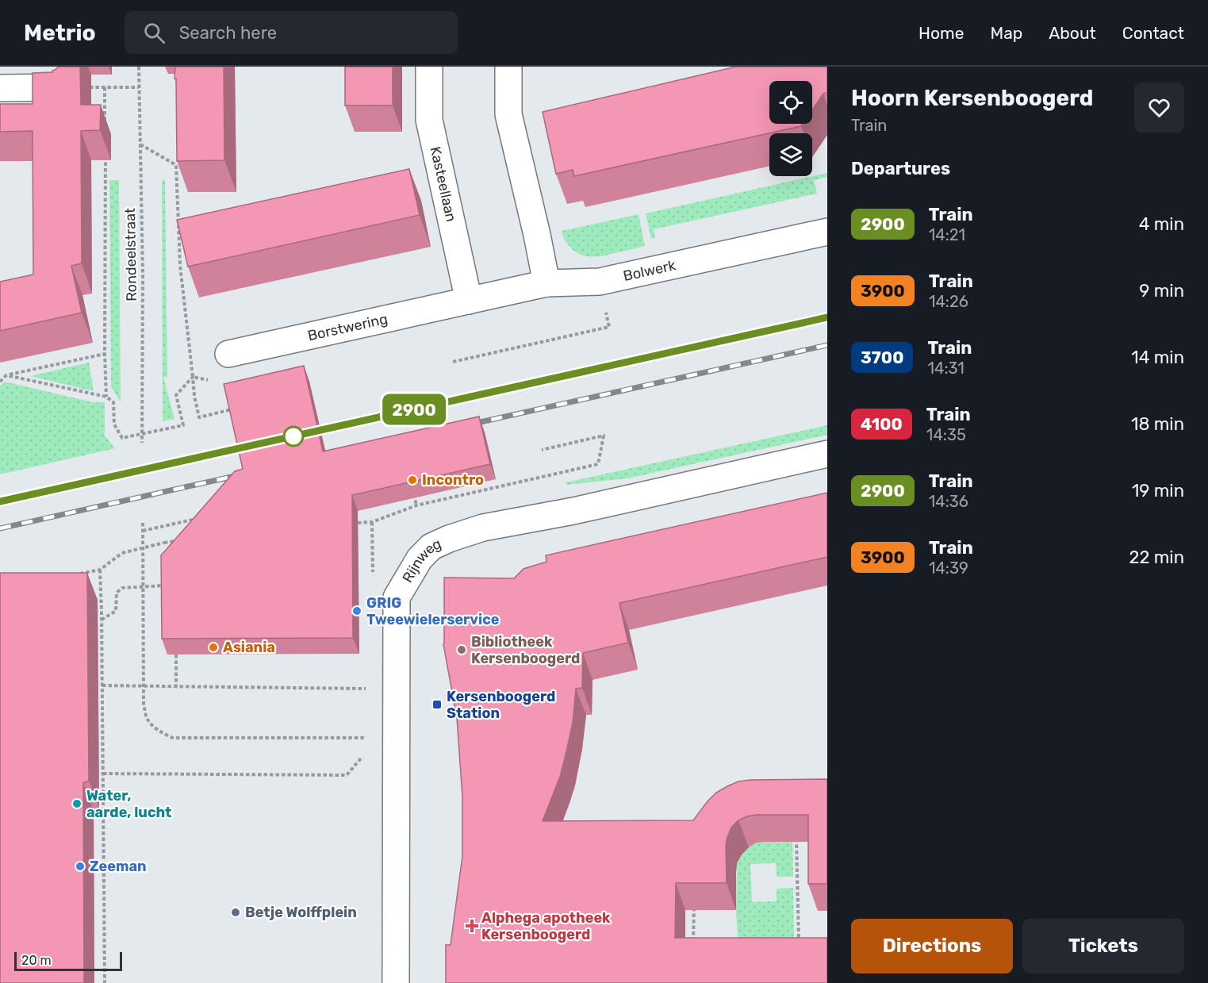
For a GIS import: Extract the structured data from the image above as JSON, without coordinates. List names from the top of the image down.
{
  "streets": {
    "street": [
      "Kasteellaan",
      "Bolwerk",
      "Borstwering",
      "Rijnweg"
    ],
    "path": ["Rondeelstraat"]
  },
  "crossings": [
    ["Kasteellaan", "Bolwerk"],
    ["Kasteellaan", "Borstwering"],
    ["Bolwerk", "Borstwering"]
  ],
  "places": {
    "other": [
      "Incontro",
      "GRIG Tweewielerservice",
      "Asiania",
      "Bibliotheek Kersenboogerd",
      "Water, aarde, lucht",
      "Zeeman",
      "Betje Wolffplein"
    ],
    "transit": ["Kersenboogerd Station"],
    "health": ["Alphega apotheek Kersenboogerd"]
  },
  "scale_bar": "20 m",
  "page": {
    "header": "Metrio",
    "search": "Search here",
    "nav": [
      "Home",
      "Map",
      "About",
      "Contact"
    ],
    "on_map": "2900",
    "heading": [
      ["Hoorn Kersenboogerd", "Train"],
      "Departures"
    ],
    "list": [
      {
        "mark": "2900",
        "name": "Train",
        "note": "14:21",
        "value": "4 min"
      },
      {
        "mark": "3900",
        "name": "Train",
        "note": "14:26",
        "value": "9 min"
      },
      {
        "mark": "3700",
        "name": "Train",
        "note": "14:31",
        "value": "14 min"
      },
      {
        "mark": "4100",
        "name": "Train",
        "note": "14:35",
        "value": "18 min"
      },
      {
        "mark": "2900",
        "name": "Train",
        "note": "14:36",
        "value": "19 min"
      },
      {
        "mark": "3900",
        "name": "Train",
        "note": "14:39",
        "value": "22 min"
      }
    ],
    "buttons": ["Directions", "Tickets"],
    "scale": "20 m"
  }
}
